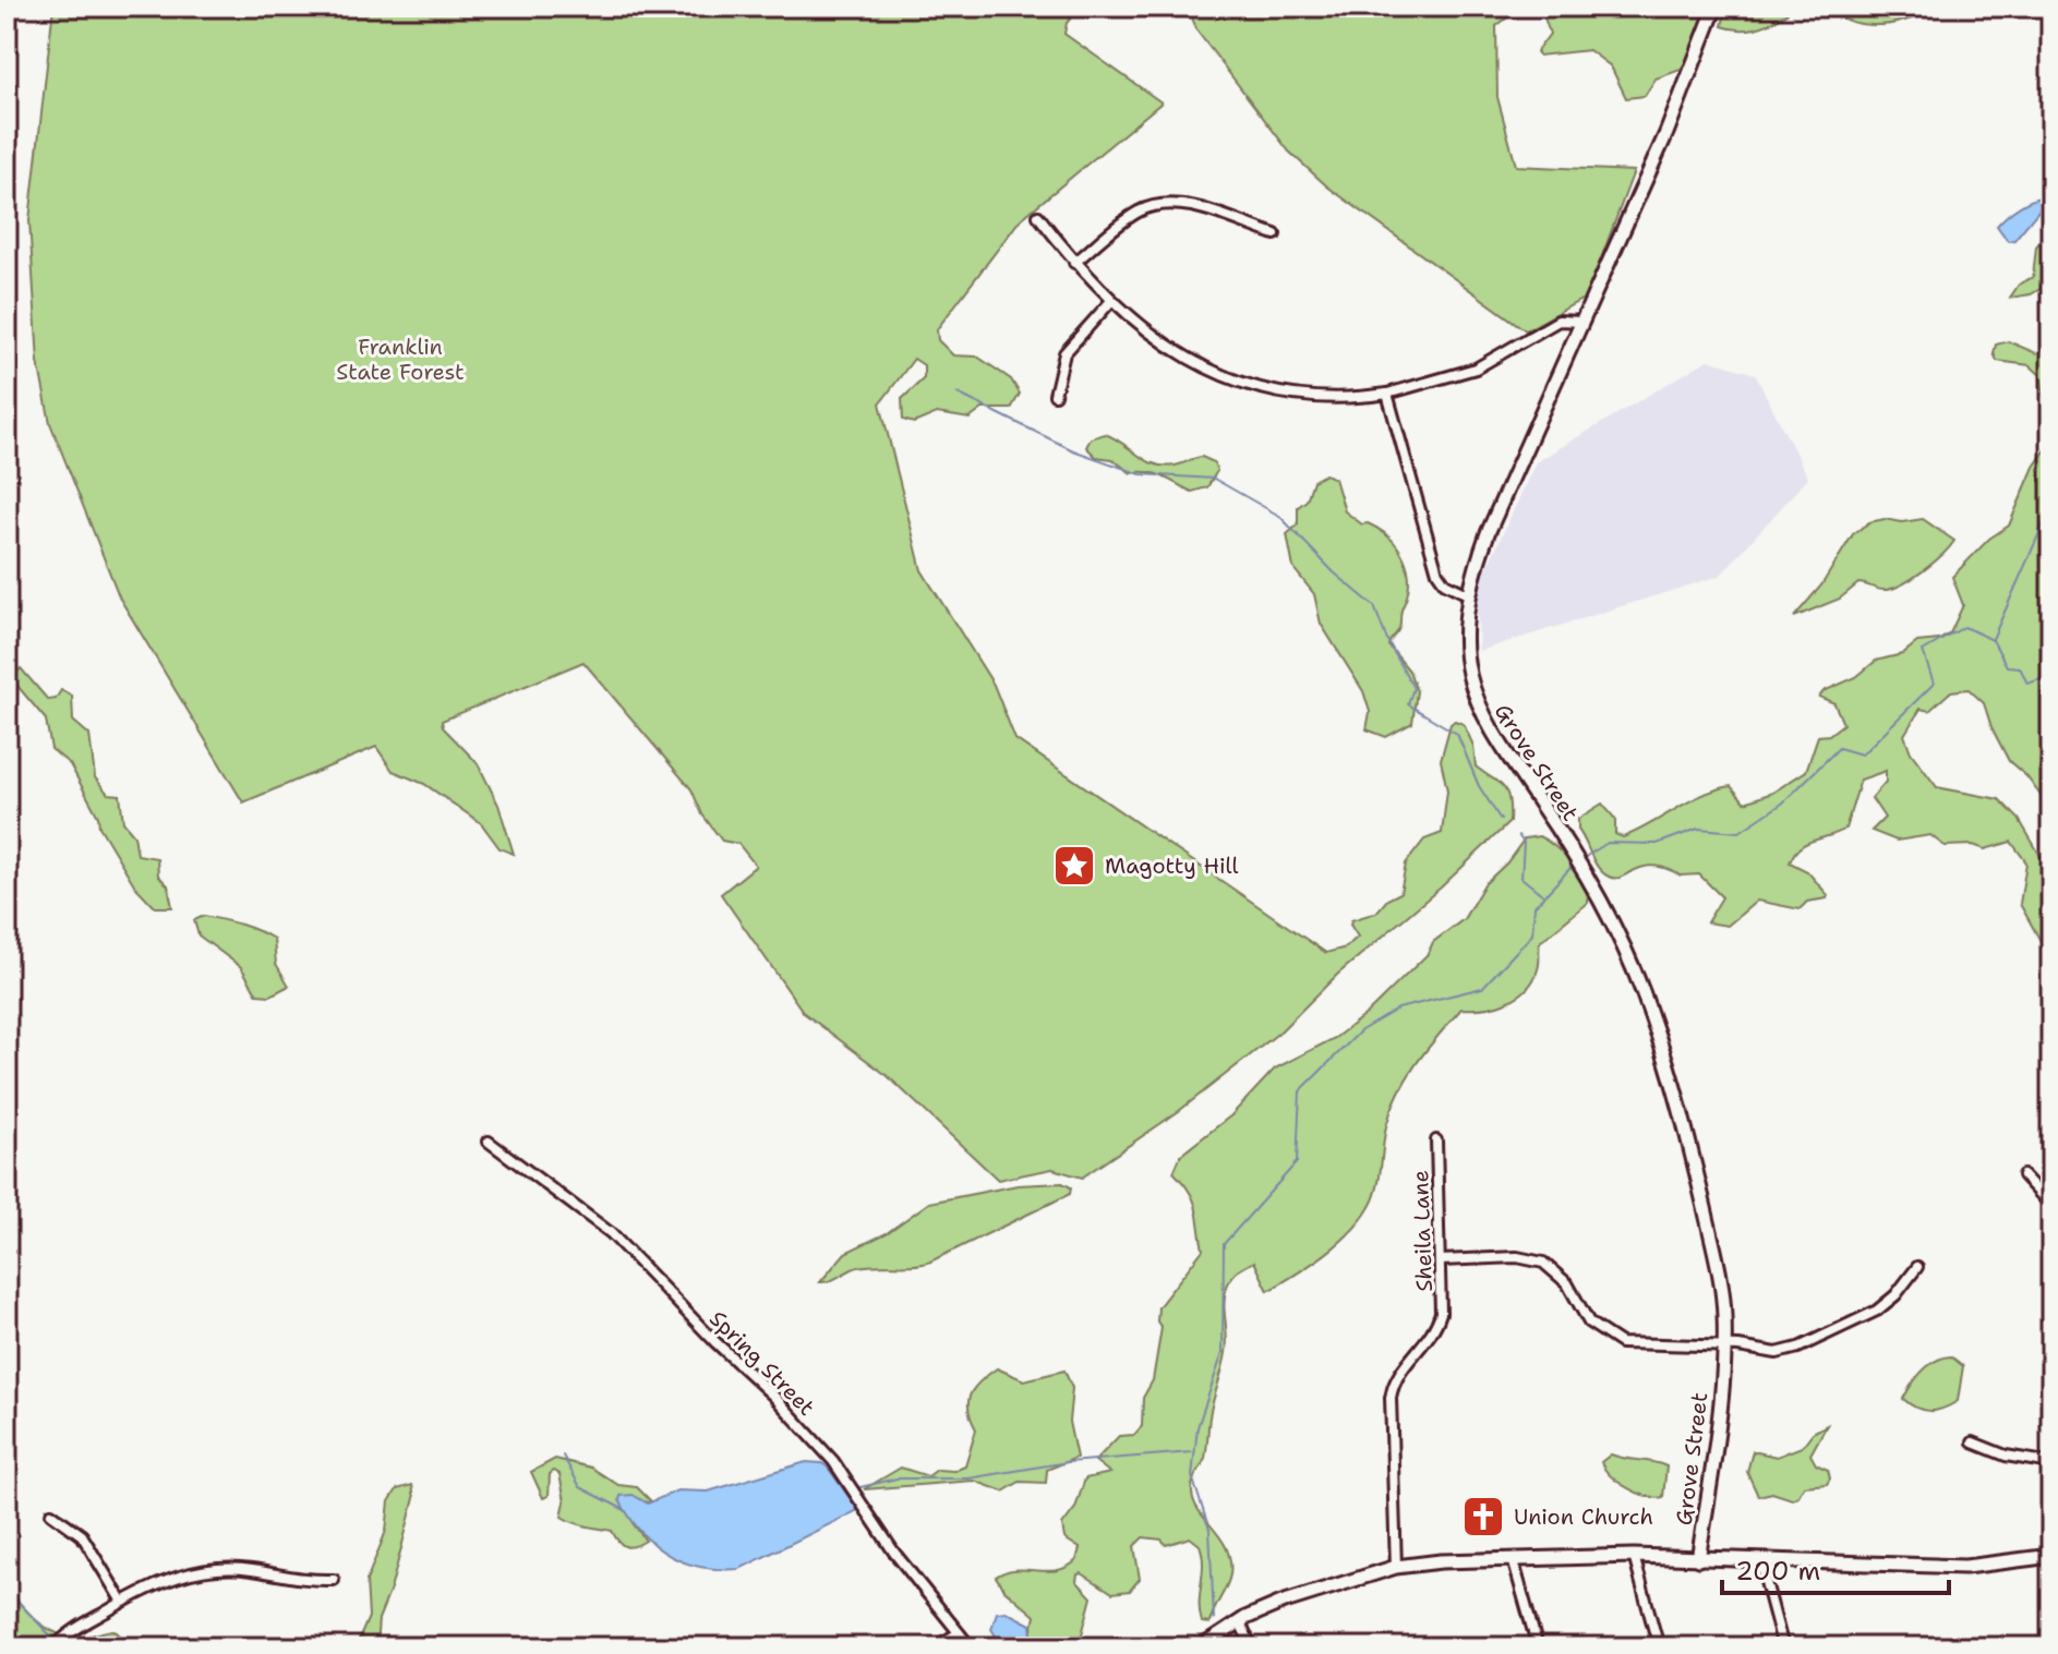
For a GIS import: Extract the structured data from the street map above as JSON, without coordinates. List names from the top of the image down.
{
  "streets": {
    "main road": ["Grove Street"],
    "street": ["Sheila Lane", "Spring Street"]
  },
  "parks": ["Franklin State Forest"],
  "places": {
    "place": ["Magotty Hill"],
    "church": ["Union Church"]
  },
  "scale_bar": "200 m"
}
